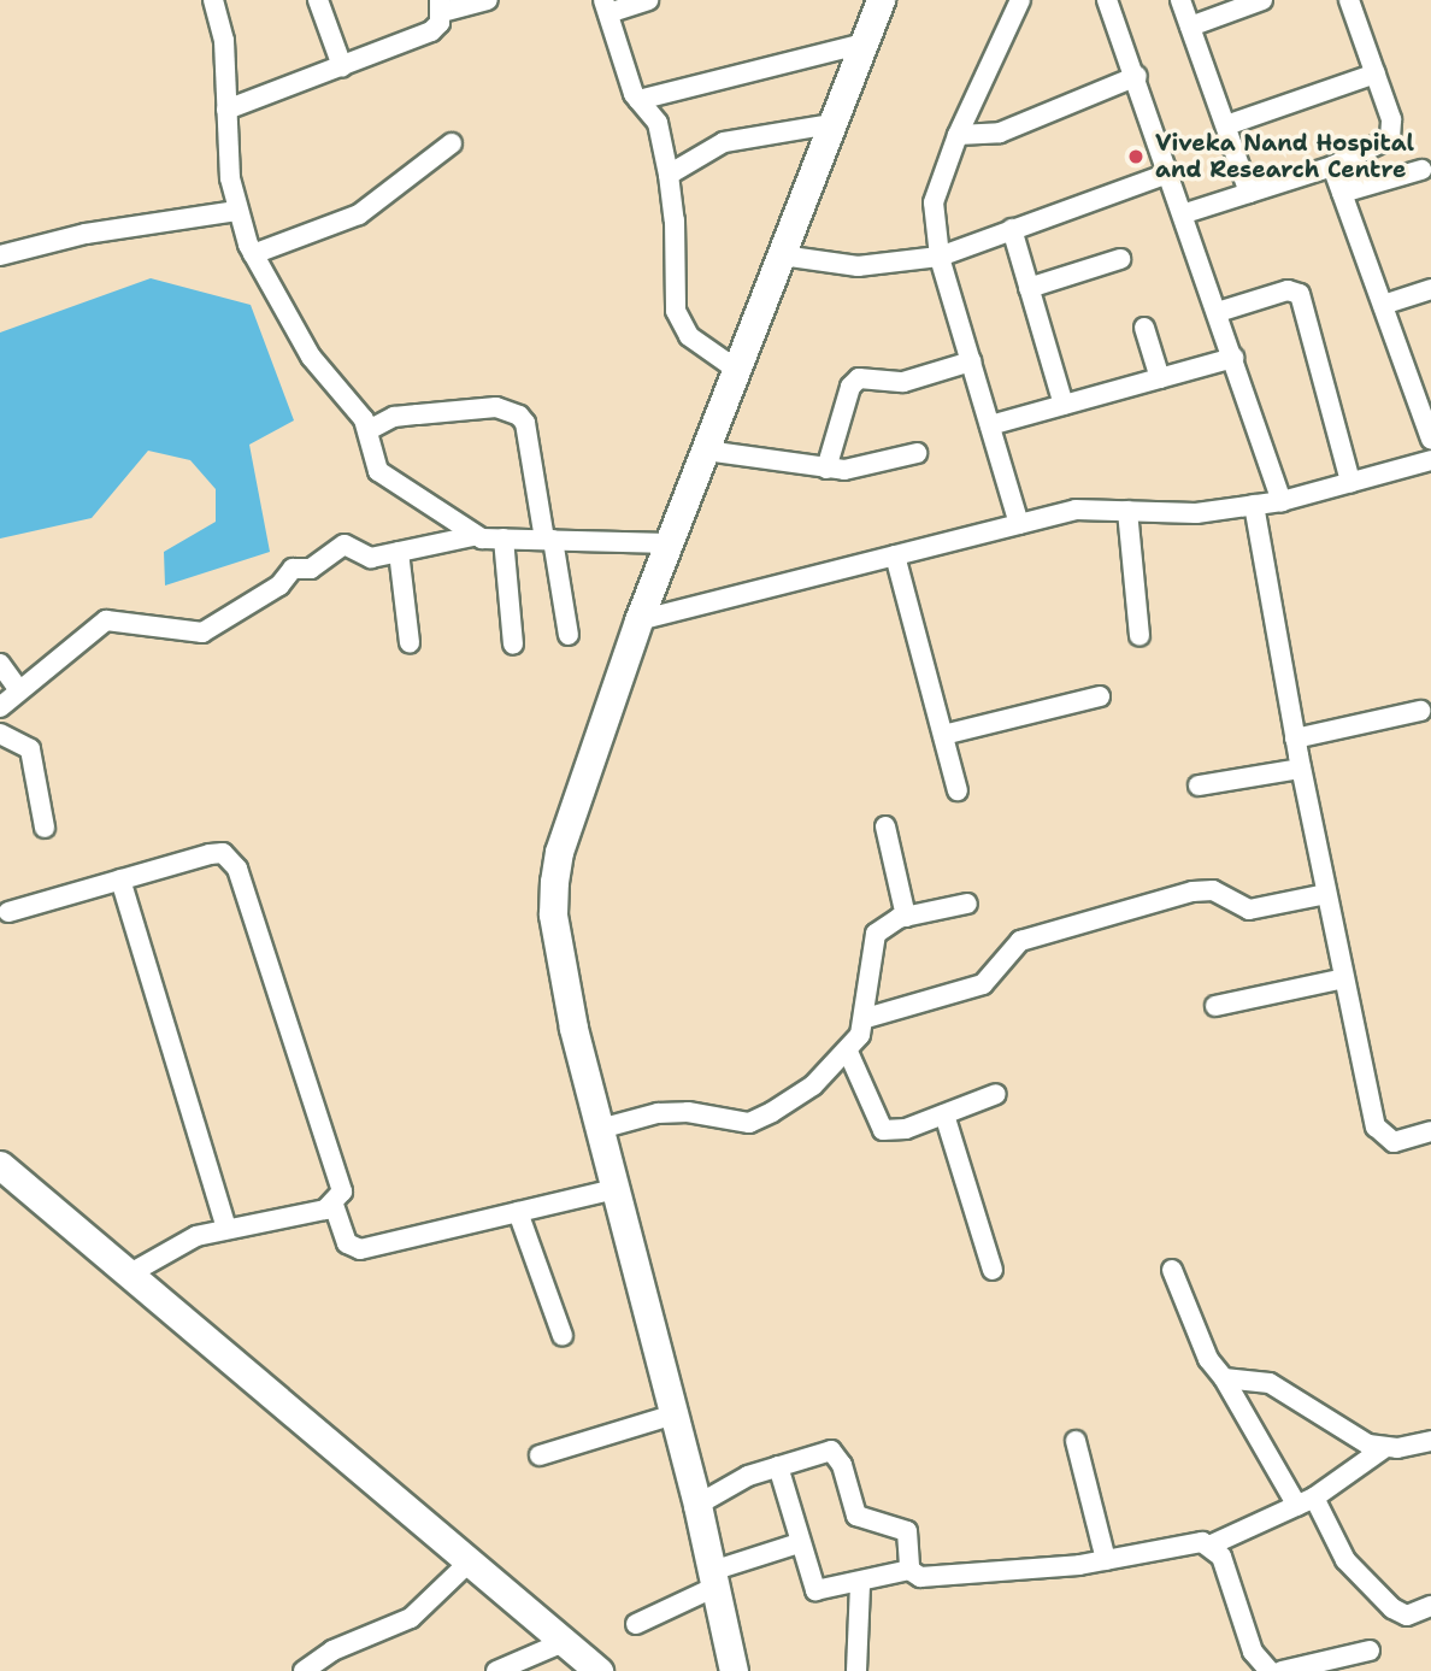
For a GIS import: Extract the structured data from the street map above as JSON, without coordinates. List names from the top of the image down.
{
  "places": ["Viveka Nand Hospital and Research Centre"]
}
